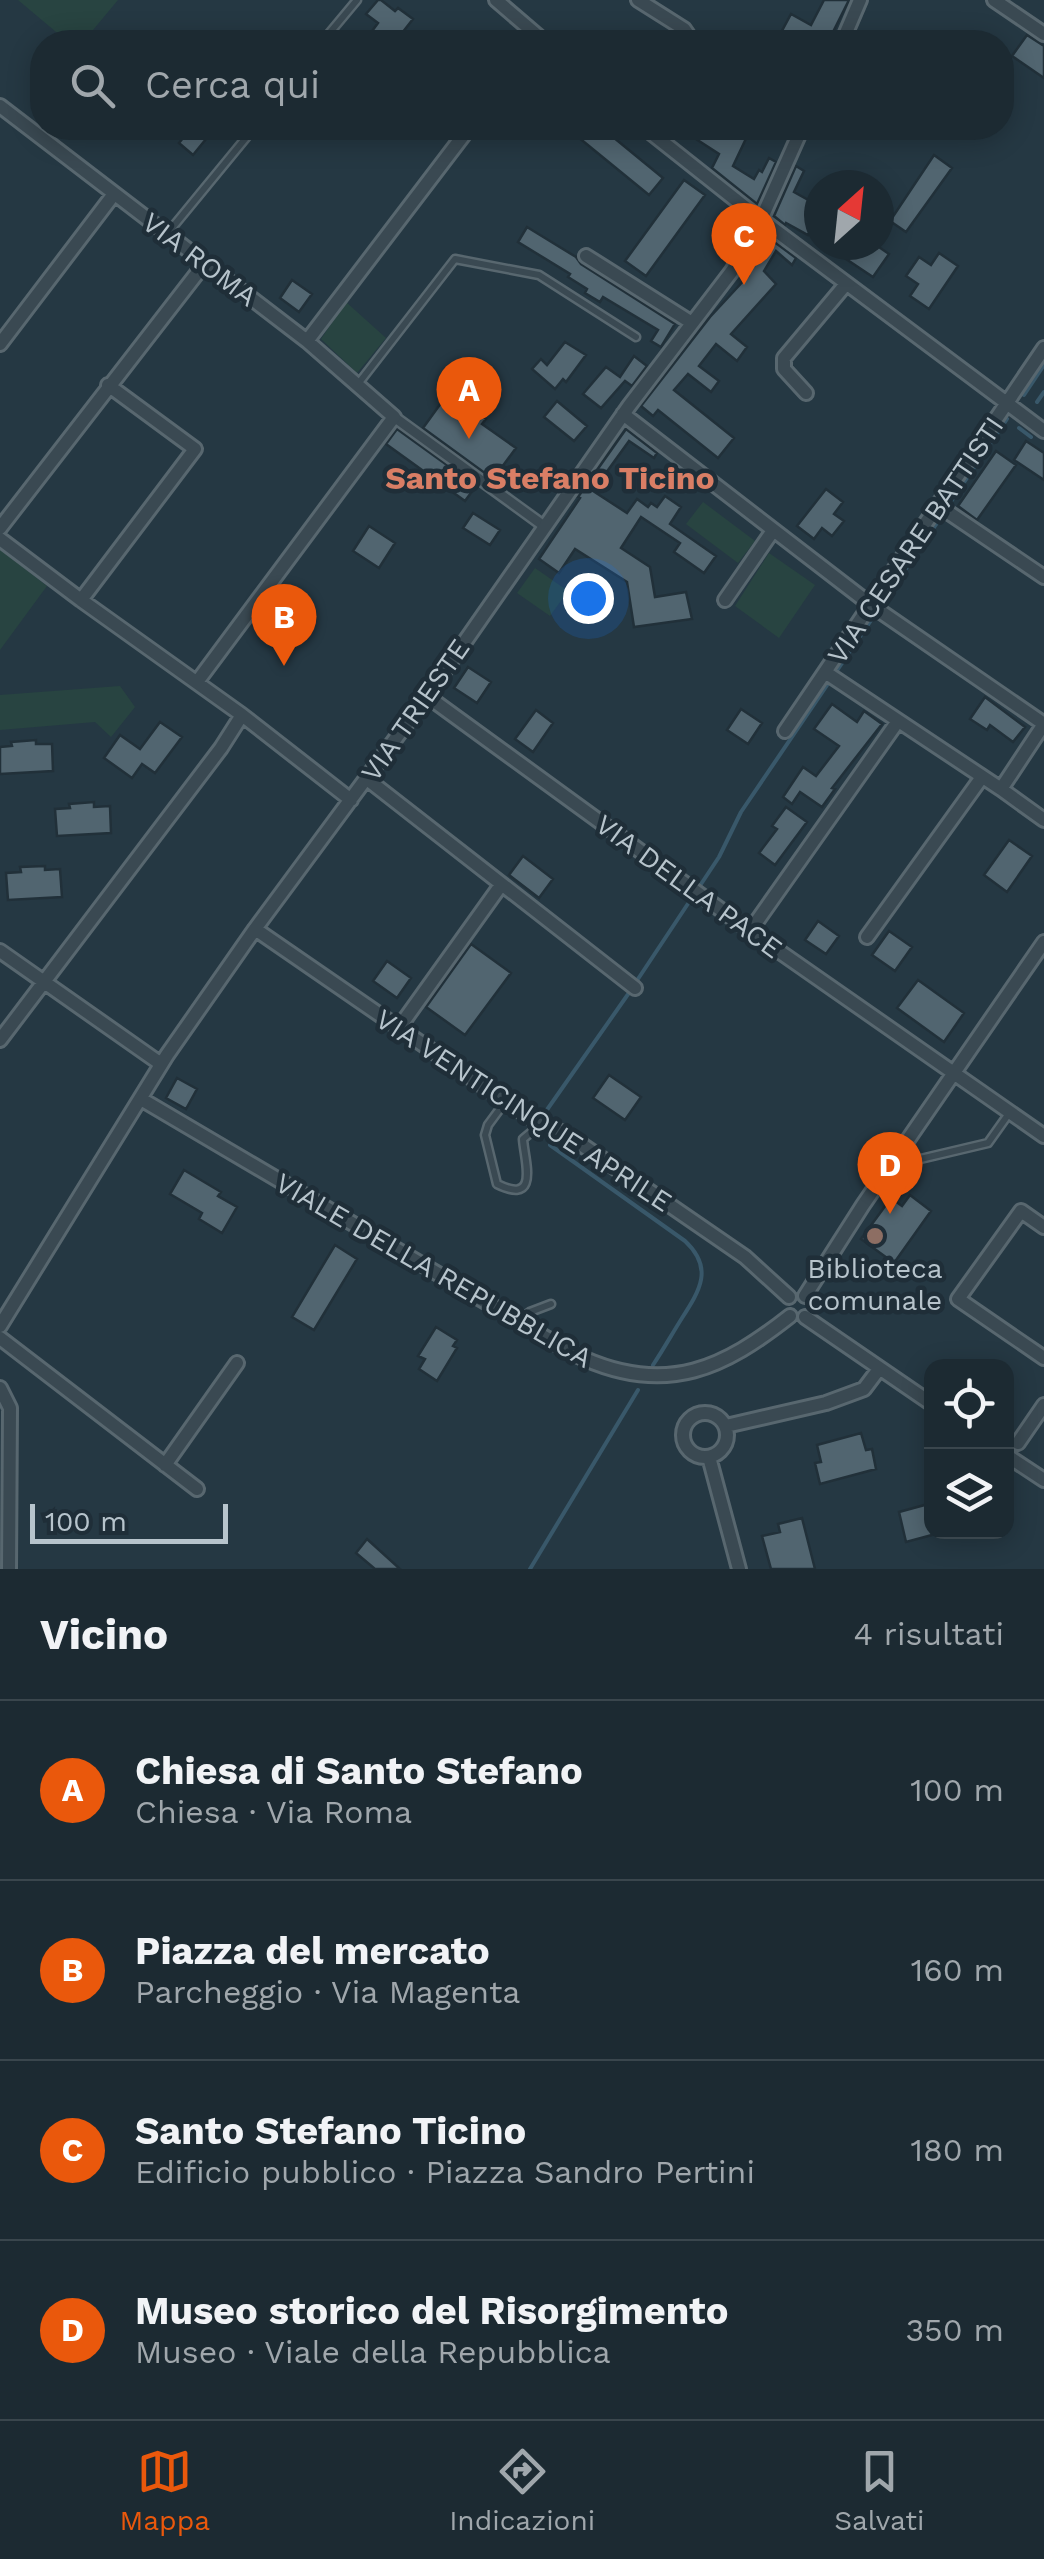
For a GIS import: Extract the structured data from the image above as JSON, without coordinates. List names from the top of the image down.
{
  "streets": {
    "street": [
      "VIA ROMA",
      "VIA CESARE BATTISTI",
      "VIA TRIESTE",
      "VIA DELLA PACE",
      "VIA VENTICINQUE APRILE",
      "VIALE DELLA REPUBBLICA"
    ]
  },
  "crossings": [
    ["VIA TRIESTE", "VIA DELLA PACE"],
    ["VIA TRIESTE", "VIA VENTICINQUE APRILE"],
    ["VIA TRIESTE", "VIALE DELLA REPUBBLICA"],
    ["VIA VENTICINQUE APRILE", "VIALE DELLA REPUBBLICA"]
  ],
  "districts": ["Santo Stefano Ticino"],
  "places": ["Biblioteca comunale"],
  "scale_bar": "100 m",
  "north": "top right",
  "page": {
    "search": "Cerca qui",
    "pins": [
      "C",
      "A",
      "B",
      "D"
    ],
    "scale": "100 m",
    "heading": ["Vicino", "4 risultati"],
    "list": [
      {
        "mark": "A",
        "name": "Chiesa di Santo Stefano",
        "note": "Chiesa · Via Roma",
        "value": "100 m"
      },
      {
        "mark": "B",
        "name": "Piazza del mercato",
        "note": "Parcheggio · Via Magenta",
        "value": "160 m"
      },
      {
        "mark": "C",
        "name": "Santo Stefano Ticino",
        "note": "Edificio pubblico · Piazza Sandro Pertini",
        "value": "180 m"
      },
      {
        "mark": "D",
        "name": "Museo storico del Risorgimento",
        "note": "Museo · Viale della Repubblica",
        "value": "350 m"
      }
    ],
    "nav": ["Mappa", "Indicazioni", "Salvati"]
  }
}
